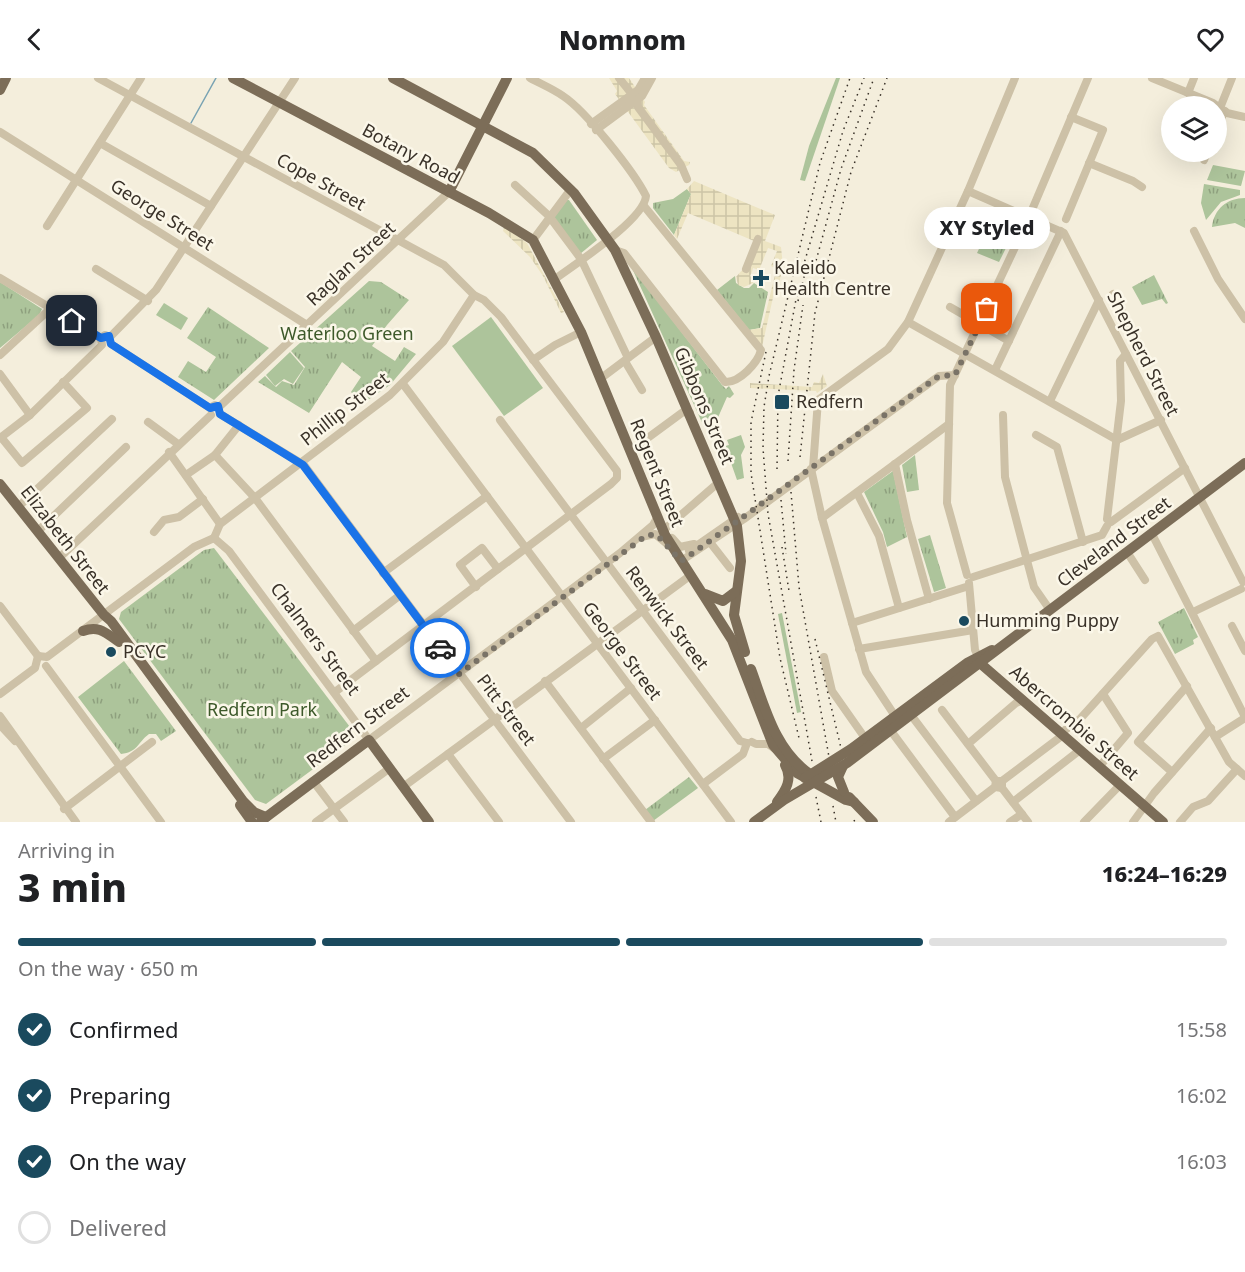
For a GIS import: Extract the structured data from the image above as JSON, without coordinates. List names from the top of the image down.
{
  "streets": {
    "main road": [
      "Botany Road",
      "Gibbons Street",
      "Regent Street",
      "Elizabeth Street",
      "Cleveland Street",
      "Chalmers Street",
      "Abercrombie Street",
      "Redfern Street"
    ],
    "street": [
      "Cope Street",
      "George Street",
      "Raglan Street",
      "Shepherd Street",
      "Phillip Street",
      "Renwick Street",
      "Pitt Street"
    ]
  },
  "crossings": [
    ["Botany Road", "Raglan Street"],
    ["Cope Street", "Raglan Street"],
    ["Cope Street", "Phillip Street"],
    ["Cope Street", "Renwick Street"],
    ["George Street", "Raglan Street"],
    ["George Street", "Phillip Street"],
    ["George Street", "Redfern Street"],
    ["Raglan Street", "Elizabeth Street"],
    ["Raglan Street", "Pitt Street"],
    ["Shepherd Street", "Cleveland Street"],
    ["Gibbons Street", "Regent Street"],
    ["Gibbons Street", "Redfern Street"],
    ["Phillip Street", "Pitt Street"],
    ["Regent Street", "Cleveland Street"],
    ["Regent Street", "Redfern Street"],
    ["Elizabeth Street", "Redfern Street"],
    ["Cleveland Street", "Abercrombie Street"],
    ["Renwick Street", "Redfern Street"],
    ["Chalmers Street", "Redfern Street"],
    ["Pitt Street", "Redfern Street"]
  ],
  "parks": ["Waterloo Green", "Redfern Park"],
  "places": {
    "health": ["Kaleido Health Centre"],
    "other": ["XY Styled", "Humming Puppy", "PCYC"],
    "transit": ["Redfern"]
  },
  "page": {
    "header": "Nomnom",
    "bubble": "XY Styled",
    "heading": ["3 min", "Arriving in", "16:24–16:29"],
    "bar": "On the way · 650 m",
    "list": [
      ["Confirmed", "15:58"],
      ["Preparing", "16:02"],
      ["On the way", "16:03"],
      "Delivered"
    ]
  }
}
